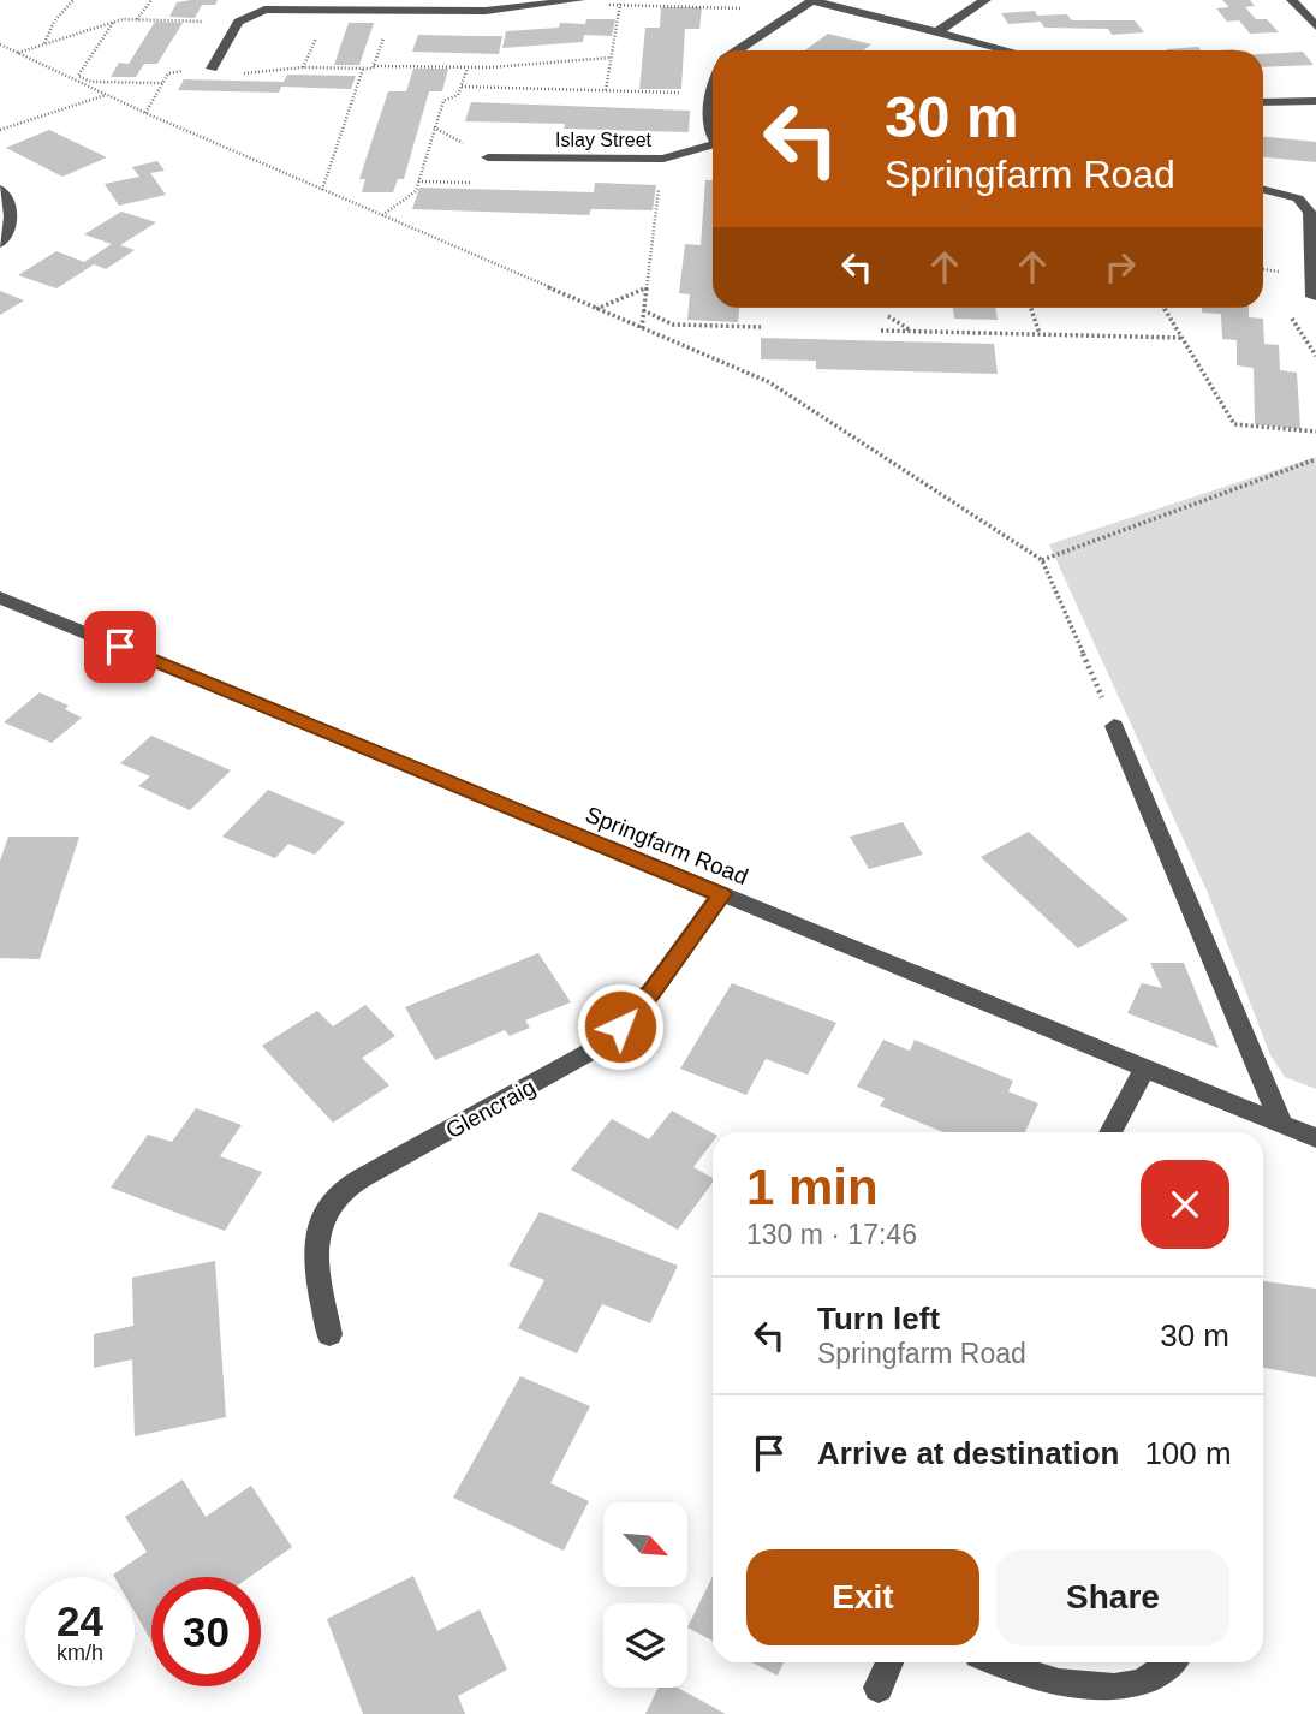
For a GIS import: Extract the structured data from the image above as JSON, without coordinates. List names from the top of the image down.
{
  "streets": {
    "street": ["Islay Street", "Springfarm Road", "Glencraig"]
  },
  "crossings": [
    ["Springfarm Road", "Glencraig"]
  ],
  "north": "bottom right",
  "page": {
    "turn": ["30 m", "Springfarm Road"],
    "heading": ["1 min", "130 m · 17:46"],
    "list": [
      {
        "name": "Turn left",
        "note": "Springfarm Road",
        "value": "30 m"
      },
      {
        "name": "Arrive at destination",
        "value": "100 m"
      }
    ],
    "buttons": ["Exit", "Share"],
    "speed": "24 km/h",
    "limit": "30"
  }
}
